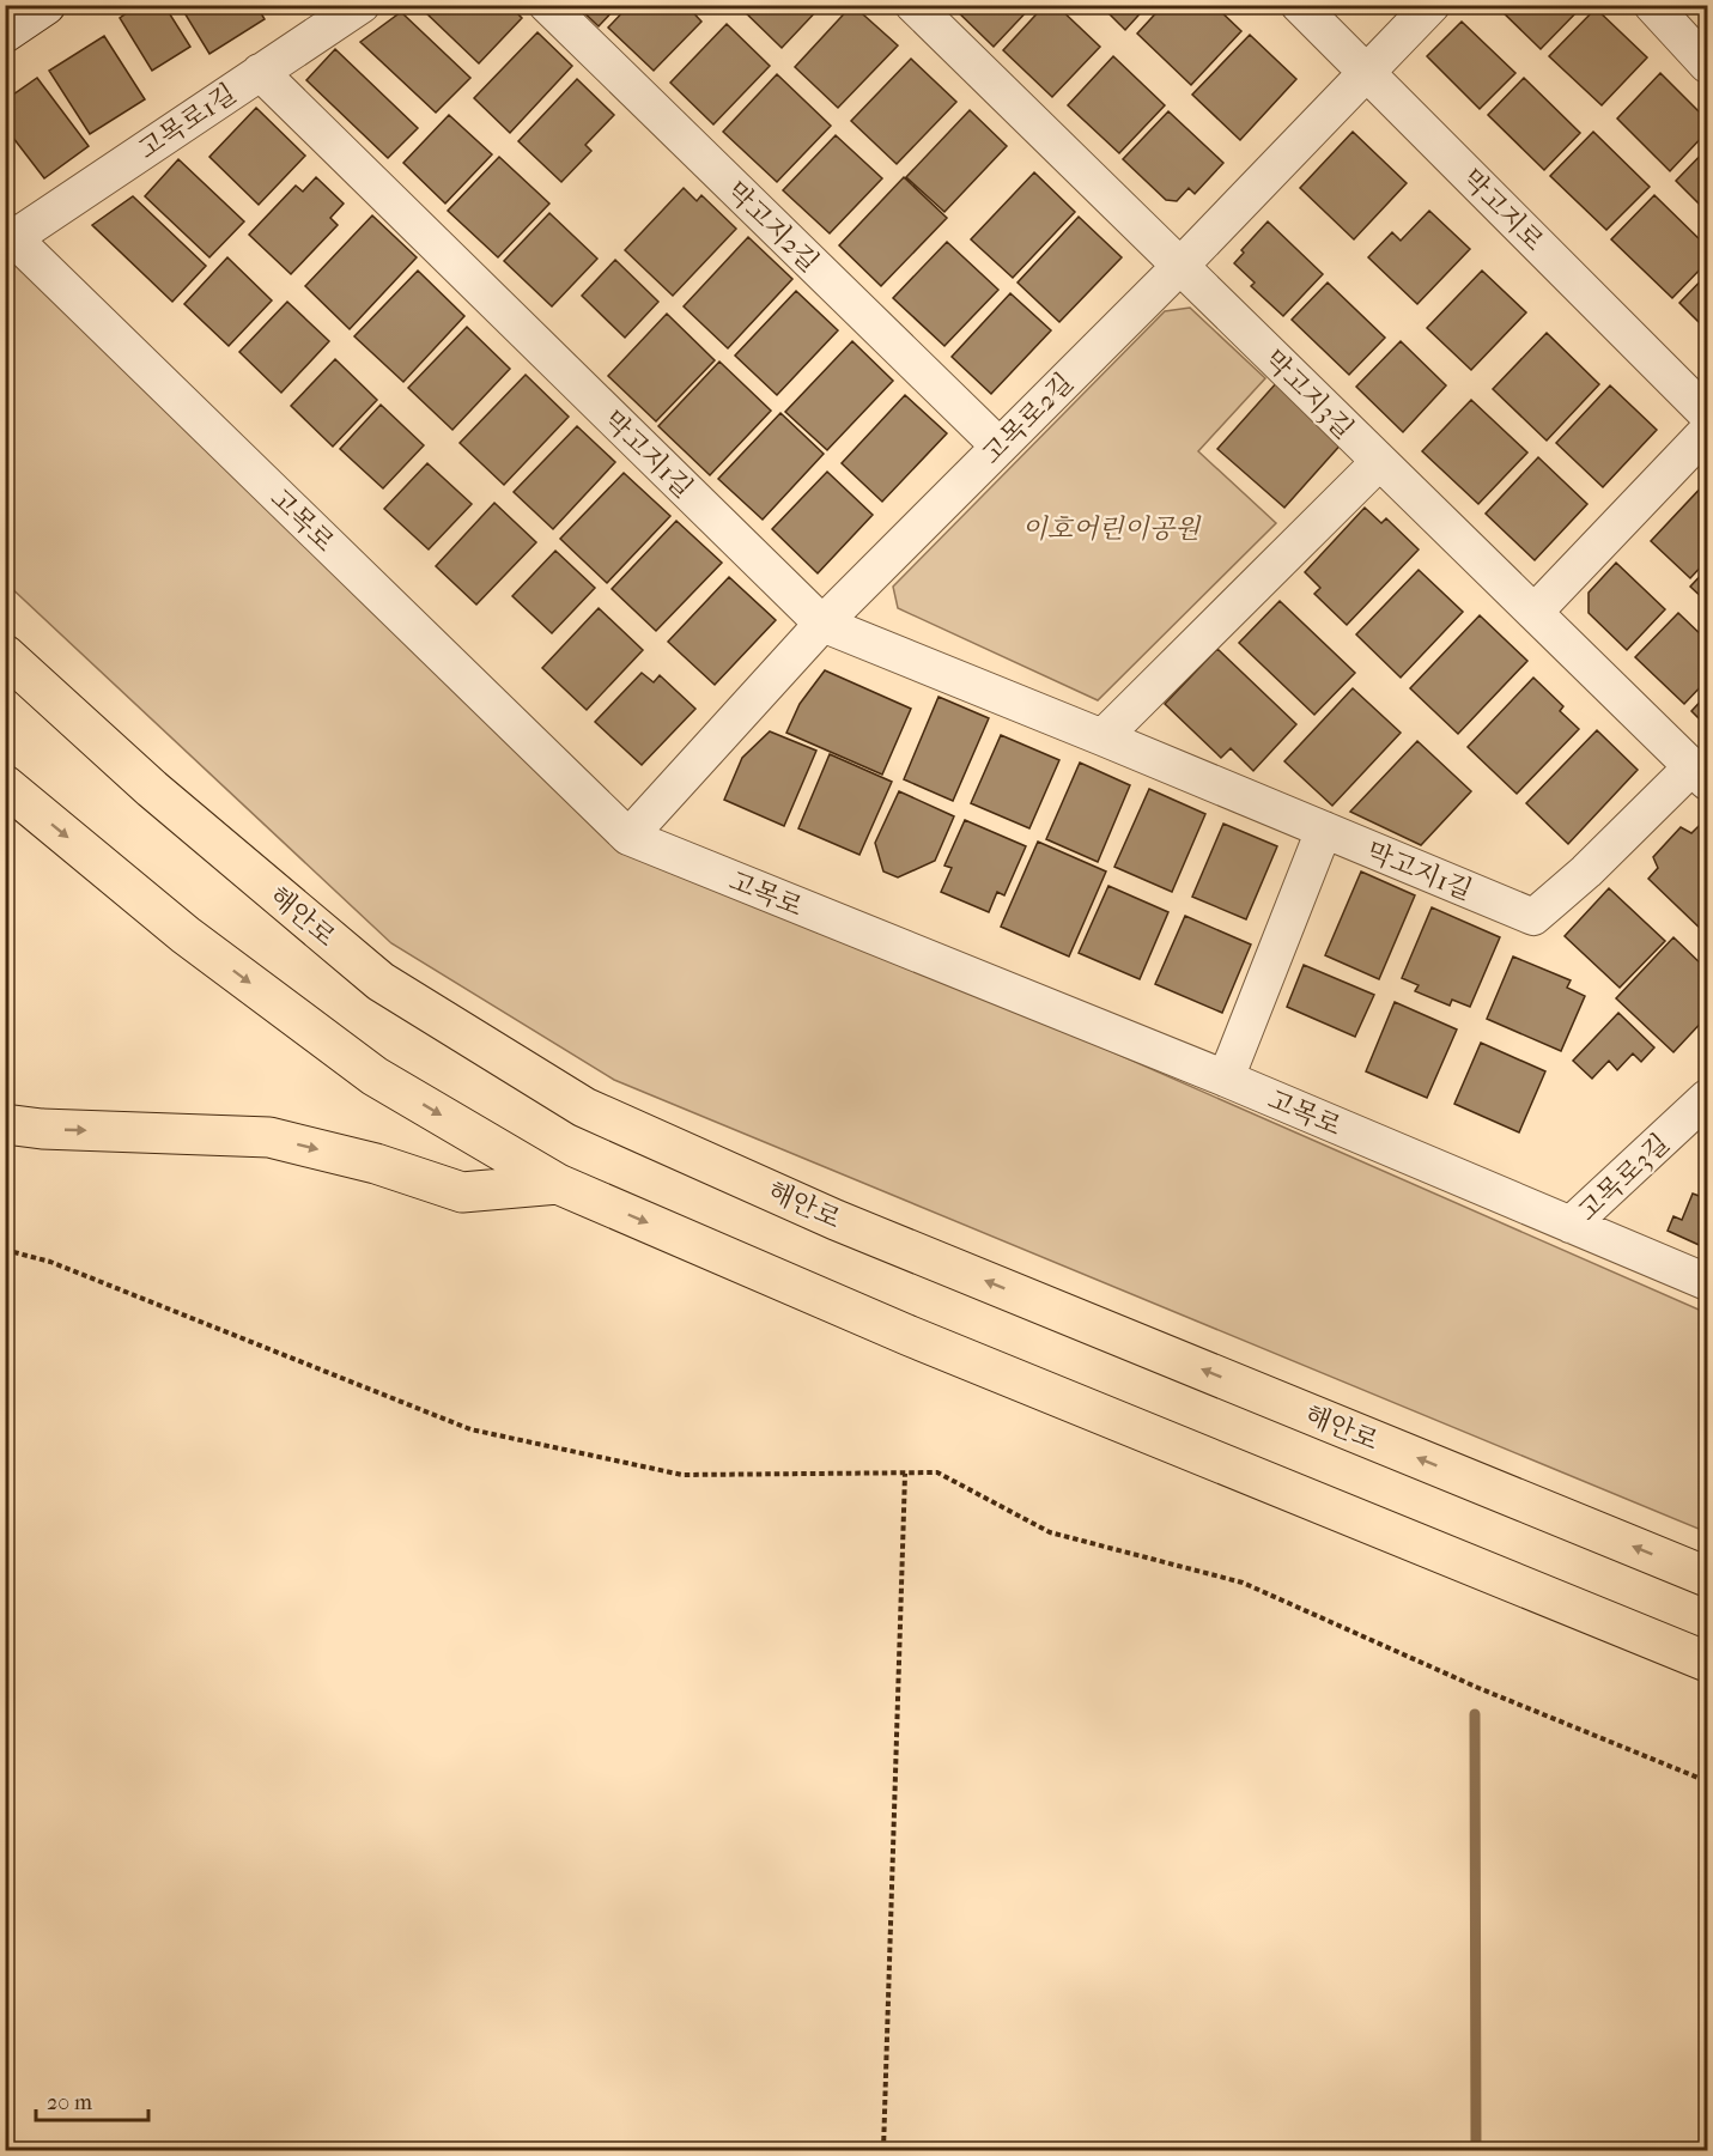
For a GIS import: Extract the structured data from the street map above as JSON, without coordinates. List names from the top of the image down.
{
  "streets": {
    "main road": ["해안로"],
    "street": [
      "고목로1길",
      "막고지로",
      "막고지2길",
      "막고지3길",
      "고목로2길",
      "막고지1길",
      "고목로",
      "고목로3길"
    ]
  },
  "crossings": [
    ["고목로1길", "막고지1길"],
    ["고목로1길", "고목로"],
    ["막고지로", "고목로2길"],
    ["막고지2길", "고목로2길"],
    ["막고지3길", "고목로2길"],
    ["막고지3길", "막고지1길"],
    ["고목로2길", "막고지1길"],
    ["고목로2길", "고목로"],
    ["고목로", "고목로3길"]
  ],
  "parks": ["이호어린이공원"],
  "scale_bar": "20 m"
}
